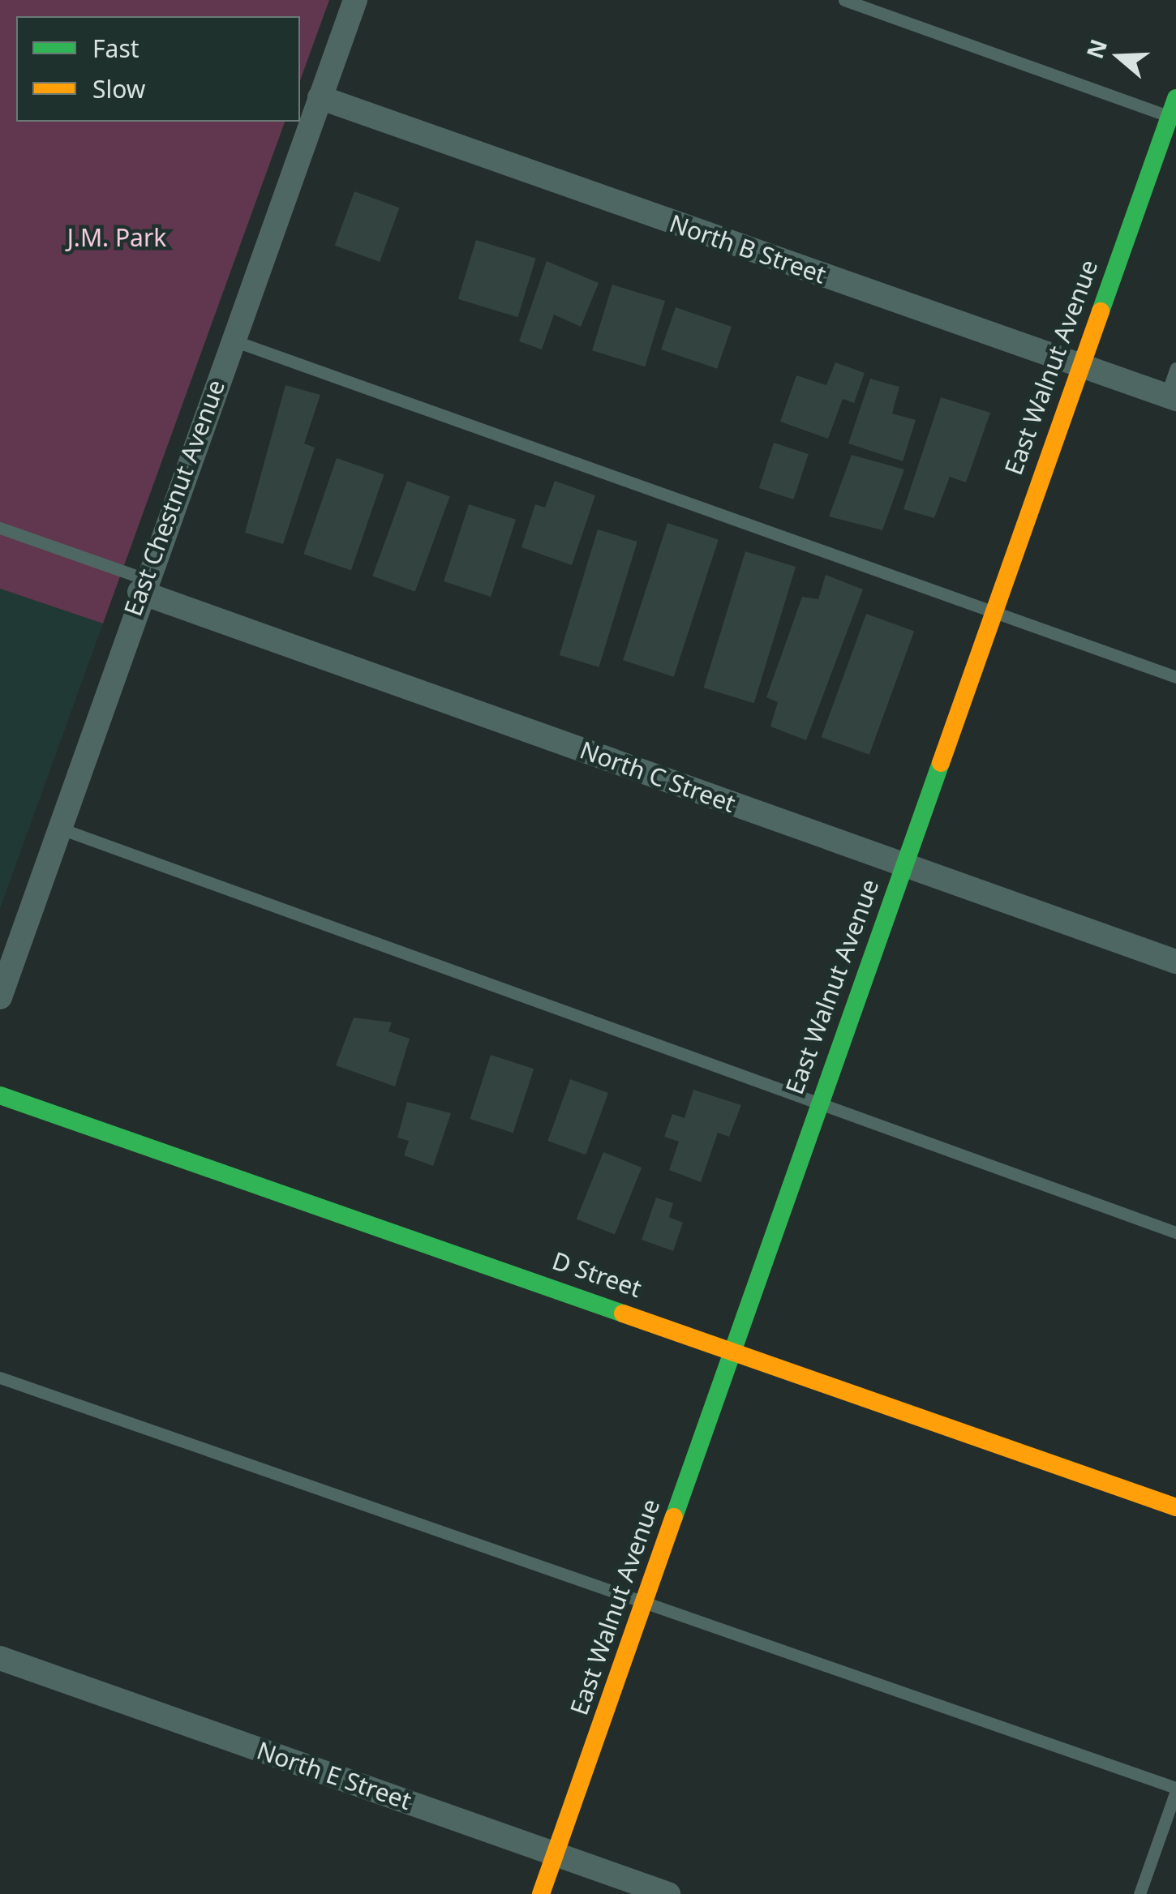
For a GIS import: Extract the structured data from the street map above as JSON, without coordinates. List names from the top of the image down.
{
  "streets": {
    "street": [
      "North B Street",
      "East Walnut Avenue",
      "East Chestnut Avenue",
      "North C Street",
      "D Street",
      "North E Street"
    ]
  },
  "crossings": [
    ["North B Street", "East Walnut Avenue"],
    ["North B Street", "East Chestnut Avenue"],
    ["East Walnut Avenue", "North C Street"],
    ["East Walnut Avenue", "D Street"],
    ["East Walnut Avenue", "North E Street"],
    ["East Chestnut Avenue", "North C Street"]
  ],
  "parks": ["J.M. Park"],
  "legend": ["Fast", "Slow"],
  "north": "left"
}
